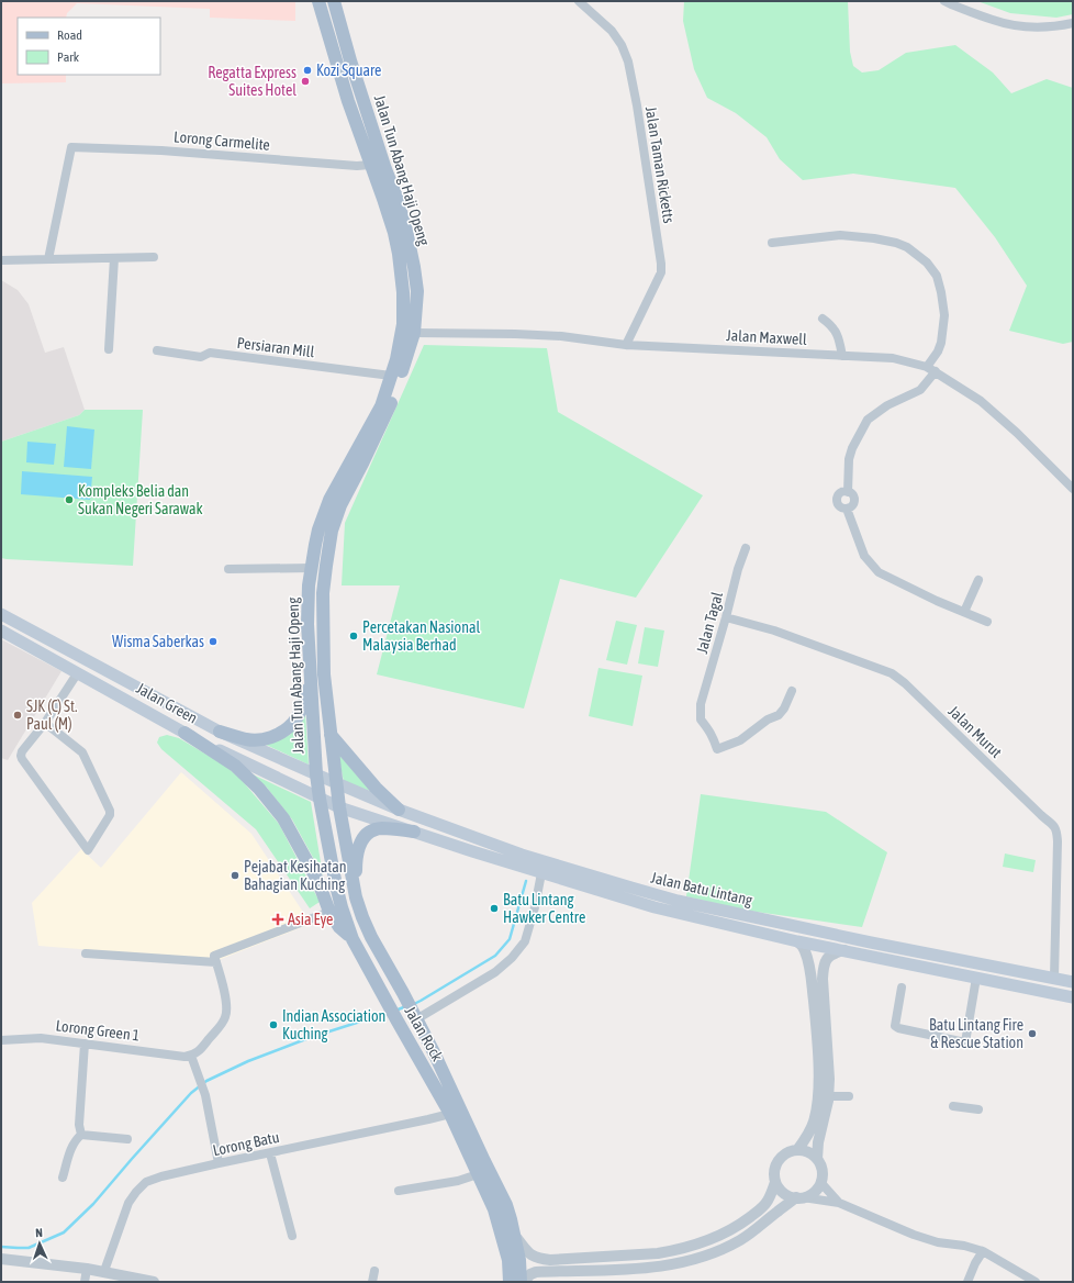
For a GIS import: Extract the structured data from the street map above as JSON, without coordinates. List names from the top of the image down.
{
  "streets": {
    "main road": [
      "Jalan Tun Abang Haji Openg",
      "Jalan Green",
      "Jalan Batu Lintang",
      "Jalan Rock"
    ],
    "street": [
      "Lorong Carmelite",
      "Jalan Taman Ricketts",
      "Jalan Maxwell",
      "Persiaran Mill",
      "Jalan Tagal",
      "Jalan Murut",
      "Lorong Green 1",
      "Lorong Batu"
    ]
  },
  "crossings": [
    ["Lorong Carmelite", "Jalan Tun Abang Haji Openg"],
    ["Jalan Taman Ricketts", "Jalan Maxwell"],
    ["Jalan Tun Abang Haji Openg", "Jalan Maxwell"],
    ["Jalan Tun Abang Haji Openg", "Persiaran Mill"],
    ["Jalan Tun Abang Haji Openg", "Jalan Green"],
    ["Jalan Tun Abang Haji Openg", "Jalan Batu Lintang"],
    ["Jalan Tun Abang Haji Openg", "Jalan Rock"],
    ["Jalan Tagal", "Jalan Murut"],
    ["Jalan Green", "Jalan Batu Lintang"],
    ["Jalan Green", "Jalan Rock"],
    ["Jalan Murut", "Jalan Batu Lintang"],
    ["Jalan Batu Lintang", "Jalan Rock"],
    ["Jalan Rock", "Lorong Batu"]
  ],
  "places": {
    "other": [
      "Kozi Square",
      "Regatta Express Suites Hotel",
      "Kompleks Belia dan Sukan Negeri Sarawak",
      "Percetakan Nasional Malaysia Berhad",
      "Wisma Saberkas",
      "SJK (C) St. Paul (M)",
      "Pejabat Kesihatan Bahagian Kuching",
      "Batu Lintang Hawker Centre",
      "Indian Association Kuching",
      "Batu Lintang Fire & Rescue Station"
    ],
    "health": ["Asia Eye"]
  },
  "legend": ["Road", "Park"],
  "north": "top"
}
